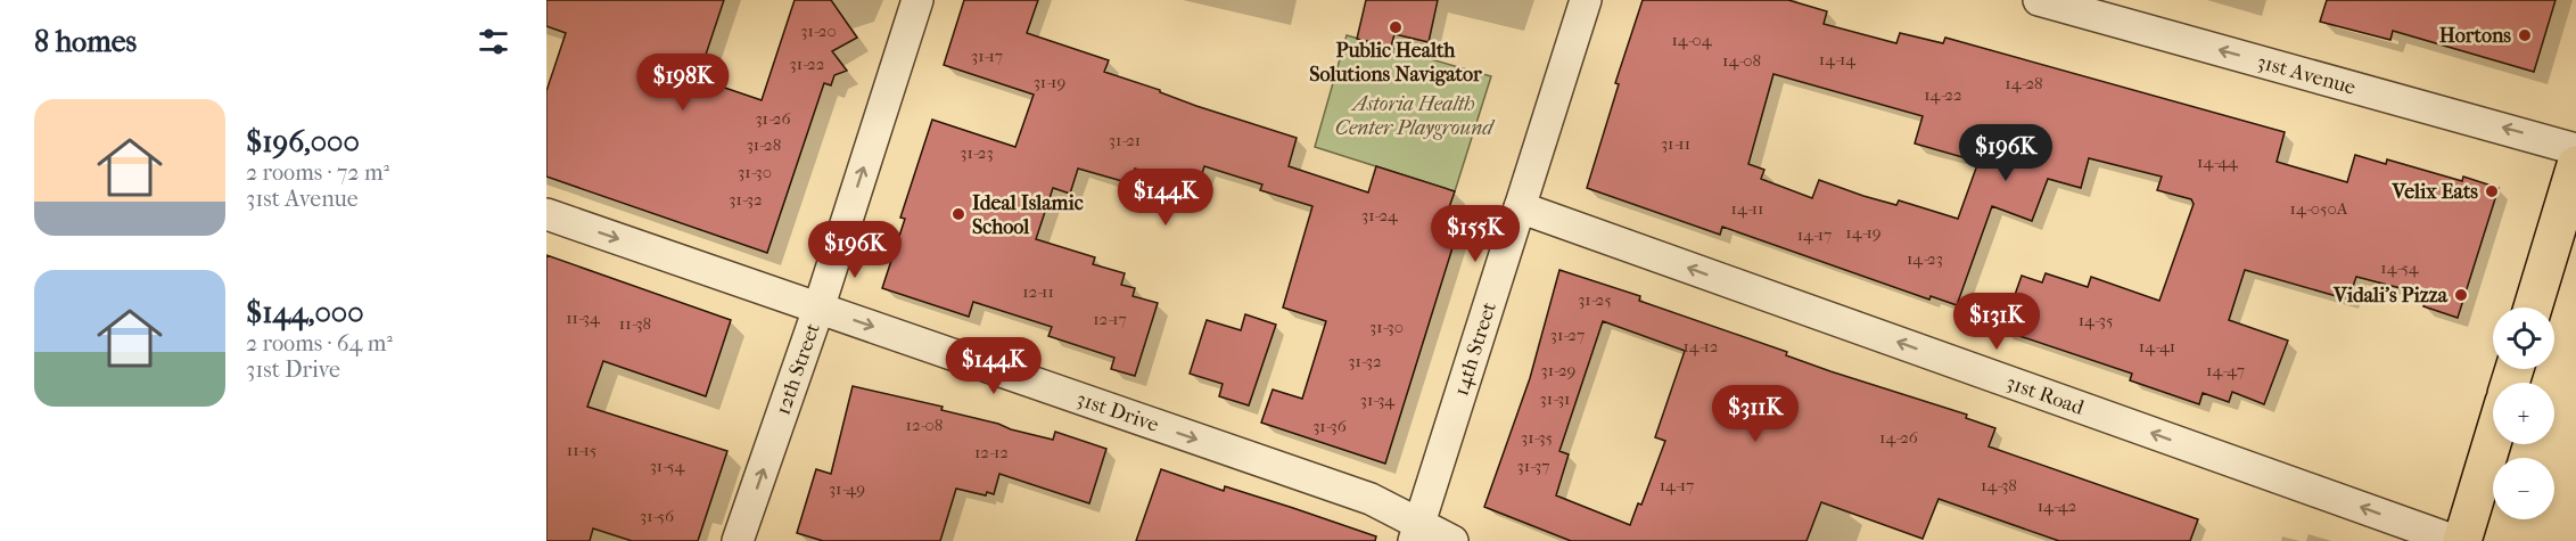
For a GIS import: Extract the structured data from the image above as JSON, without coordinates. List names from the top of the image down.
{
  "streets": {
    "street": [
      "31st Avenue",
      "14th Street",
      "12th Street",
      "31st Road",
      "31st Drive"
    ]
  },
  "crossings": [
    ["14th Street", "31st Road"],
    ["14th Street", "31st Drive"],
    ["12th Street", "31st Drive"]
  ],
  "one_way": [
    "31st Avenue",
    "12th Street",
    "31st Road",
    "31st Drive"
  ],
  "parks": ["Astoria Health Center Playground"],
  "places": [
    "Public Health Solutions Navigator",
    "Hortons",
    "Velix Eats",
    "Ideal Islamic School",
    "Vidali’s Pizza"
  ],
  "house_numbers": [
    "31-20",
    "14-04",
    "31-17",
    "14-14",
    "14-08",
    "31-22",
    "31-19",
    "14-28",
    "14-22",
    "31-26",
    "31-21",
    "31-11",
    "31-28",
    "31-23",
    "14-44",
    "31-30",
    "31-32",
    "14-11",
    "14-050A",
    "31-24",
    "14-19",
    "14-17",
    "14-23",
    "14-54",
    "12-11",
    "31-25",
    "11-34",
    "12-17",
    "14-35",
    "11-38",
    "31-30",
    "31-27",
    "14-12",
    "14-41",
    "31-32",
    "31-29",
    "14-47",
    "31-31",
    "31-34",
    "12-08",
    "31-36",
    "31-35",
    "14-26",
    "11-15",
    "12-12",
    "31-54",
    "31-37",
    "14-17",
    "14-38",
    "31-49",
    "14-42",
    "31-56"
  ],
  "page": {
    "heading": "8 homes",
    "price": [
      "$198K",
      "$196K",
      "$144K",
      "$155K",
      "$196K",
      "$131K",
      "$144K",
      "$311K"
    ],
    "list": [
      {
        "name": "$196,000",
        "note": "2 rooms · 72 m² · 31st Avenue"
      },
      {
        "name": "$144,000",
        "note": "2 rooms · 64 m² · 31st Drive"
      }
    ],
    "map_buttons": ["+", "−"]
  }
}
